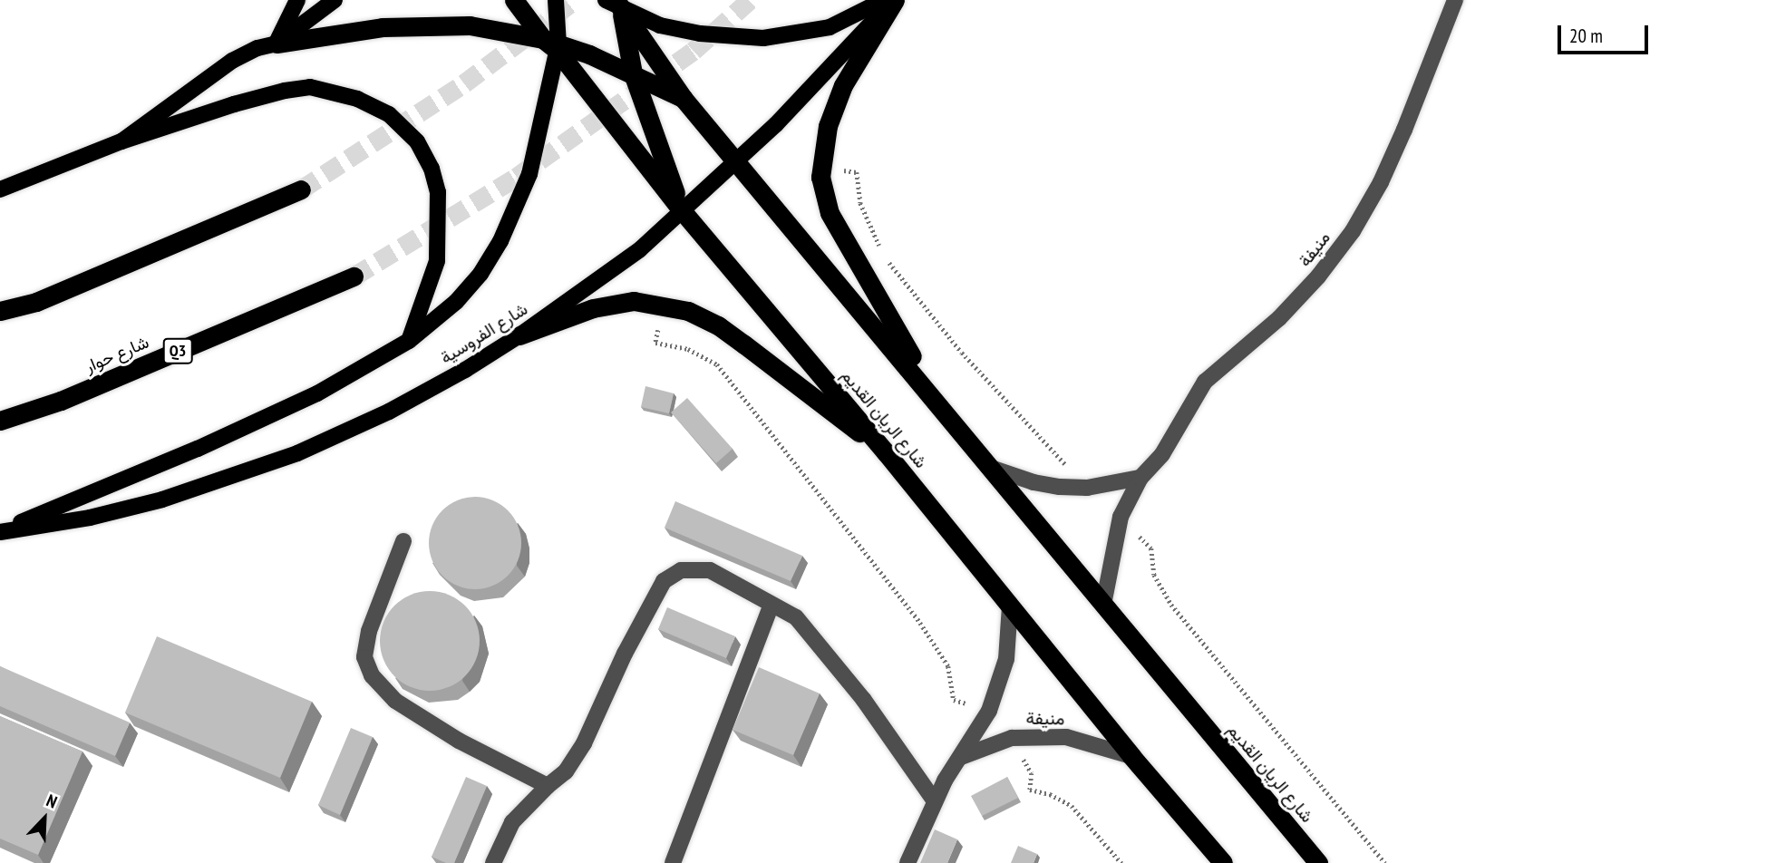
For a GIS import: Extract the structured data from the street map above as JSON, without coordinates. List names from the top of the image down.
{
  "streets": {
    "highway": ["Q3", "شارع حوار", "شارع الريان القديم"],
    "main road": ["شارع الفروسية"],
    "street": ["منيفة"]
  },
  "crossings": [
    ["منيفة", "شارع الريان القديم"],
    ["شارع الفروسية", "شارع الريان القديم"]
  ],
  "scale_bar": "20 m",
  "north": "top right"
}
